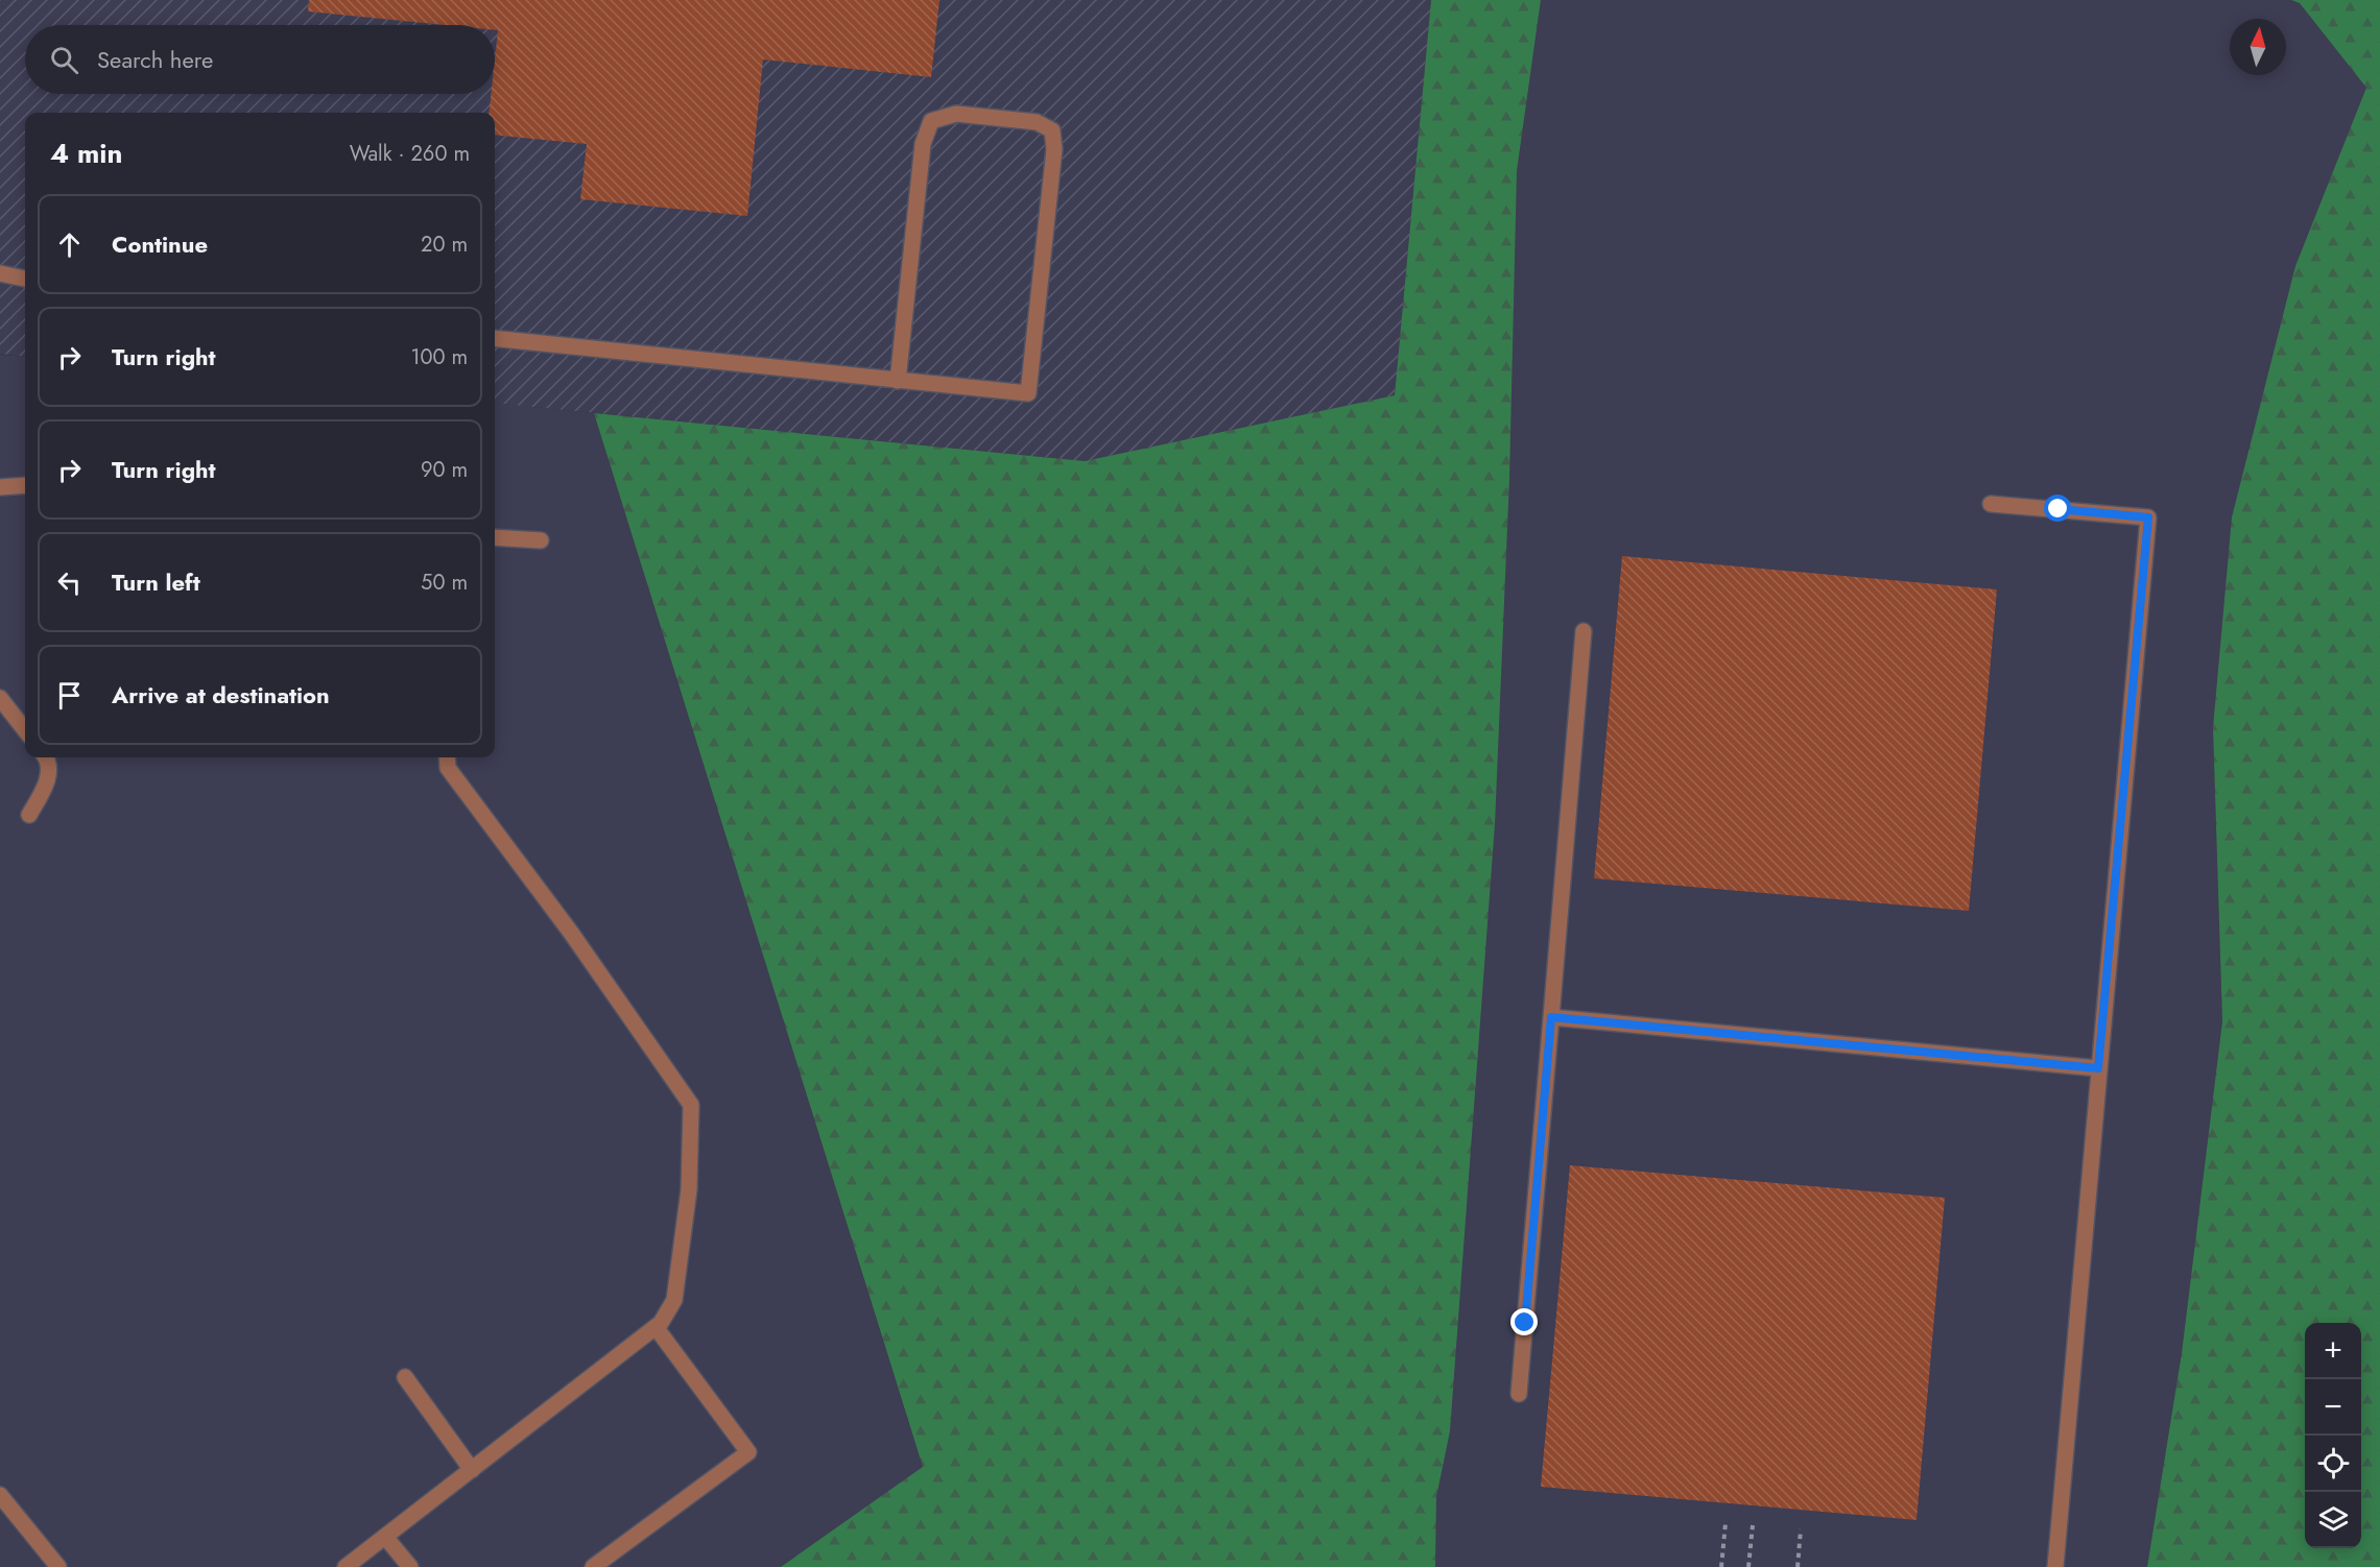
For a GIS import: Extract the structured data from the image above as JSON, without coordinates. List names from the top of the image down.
{
  "north": "top",
  "page": {
    "search": "Search here",
    "heading": ["4 min", "Walk · 260 m"],
    "list": [
      ["Continue", "20 m"],
      ["Turn right", "100 m"],
      ["Turn right", "90 m"],
      ["Turn left", "50 m"],
      "Arrive at destination"
    ],
    "map_buttons": ["+", "−"]
  }
}
